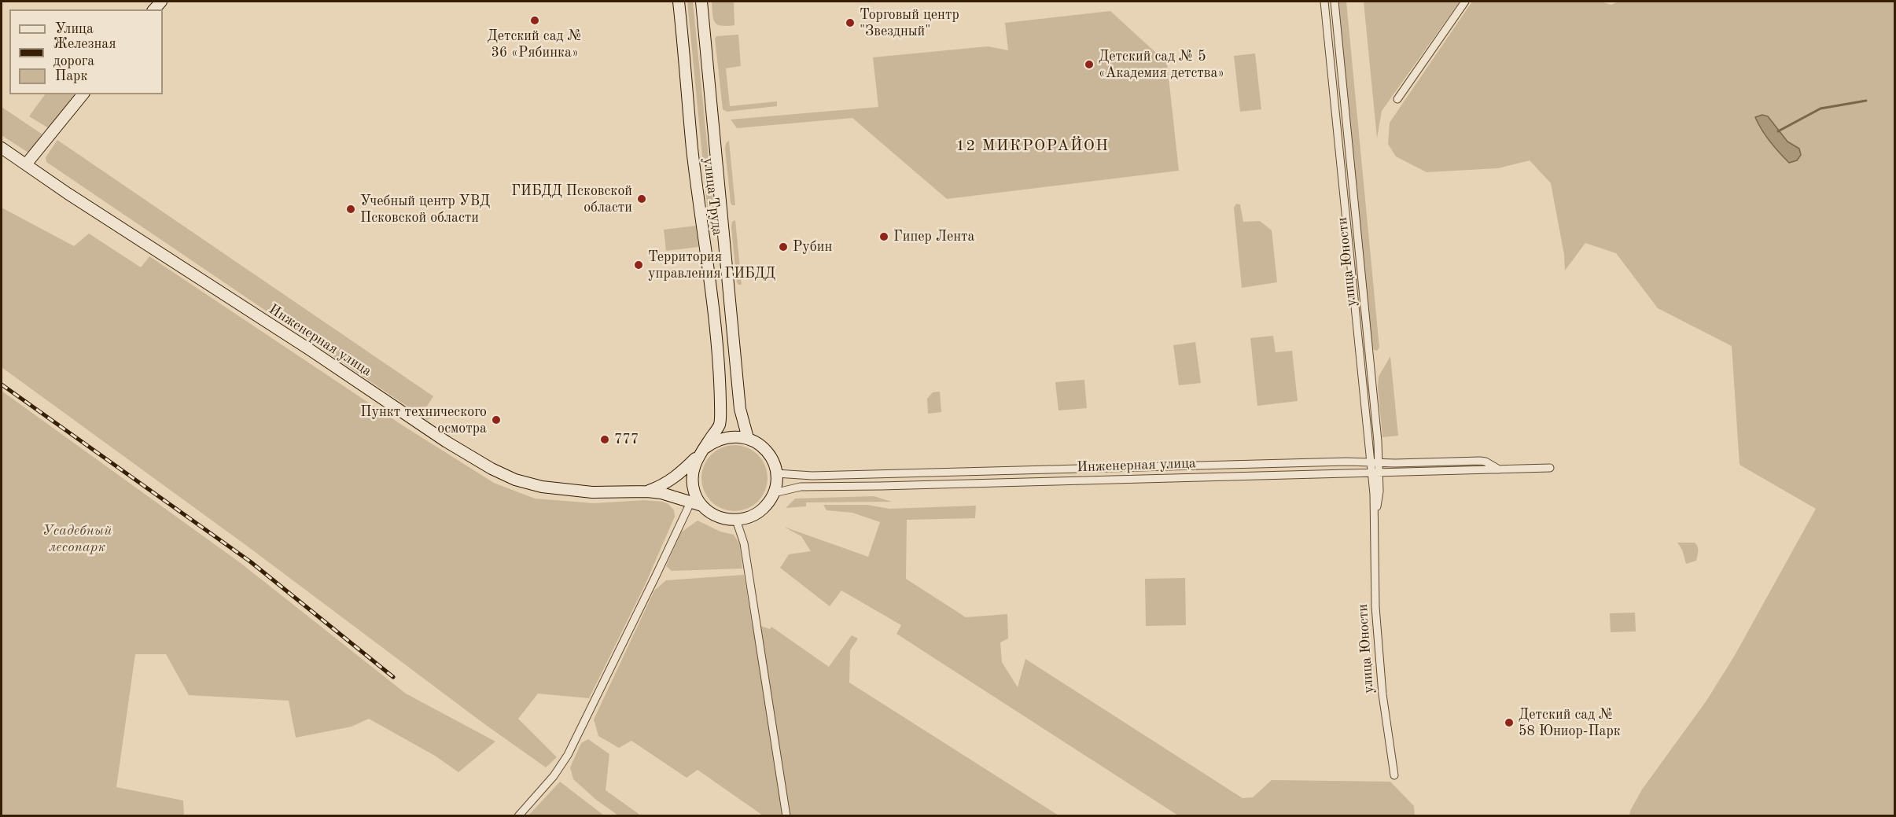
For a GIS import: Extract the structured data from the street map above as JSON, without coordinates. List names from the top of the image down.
{
  "streets": {
    "main road": ["улица Труда", "Инженерная улица"],
    "street": ["улица Юности"]
  },
  "crossings": [
    ["улица Труда", "Инженерная улица"],
    ["улица Юности", "Инженерная улица"]
  ],
  "districts": ["12 МИКРОРАЙОН"],
  "parks": ["Усадебный лесопарк"],
  "places": [
    "Детский сад № 36 «Рябинка»",
    "Торговый центр \"Звездный\"",
    "Детский сад № 5 «Академия детства»",
    "ГИБДД Псковской области",
    "Учебный центр УВД Псковской области",
    "Гипер Лента",
    "Рубин",
    "Территория управления ГИБДД",
    "Пункт технического осмотра",
    "777",
    "Детский сад № 58 Юниор-Парк"
  ],
  "legend": ["Улица", "Железная дорога", "Парк"]
}
